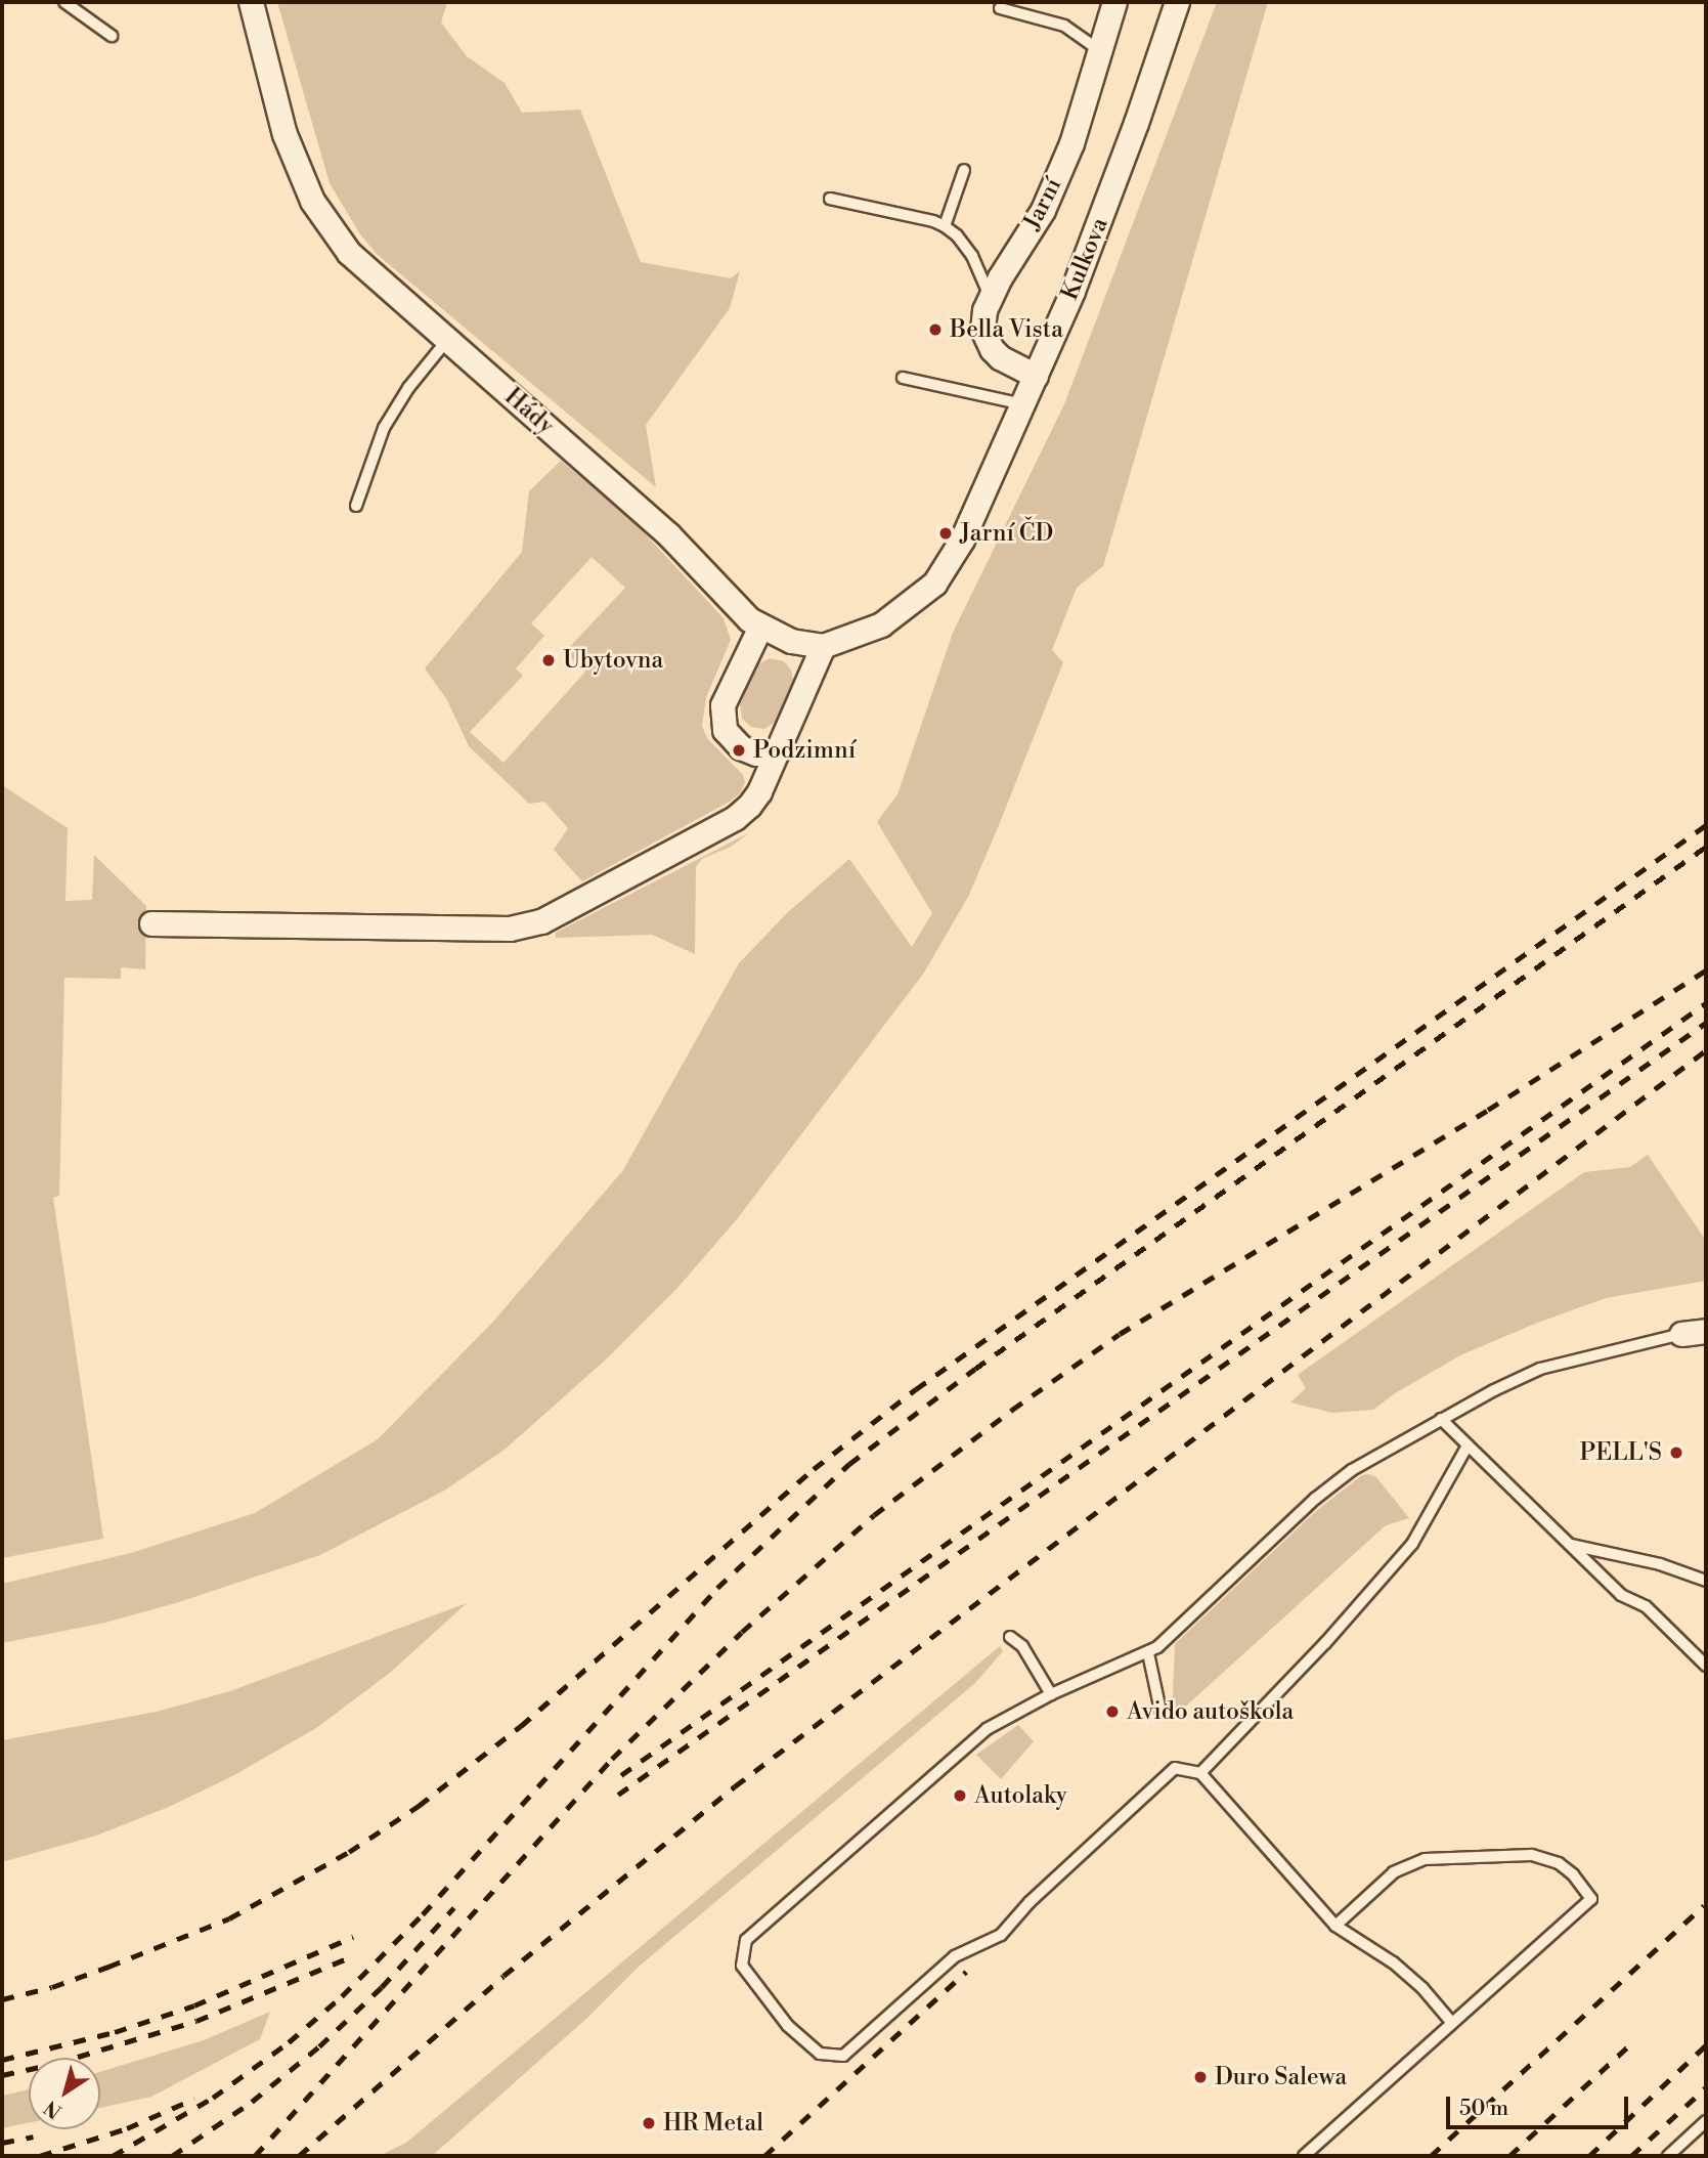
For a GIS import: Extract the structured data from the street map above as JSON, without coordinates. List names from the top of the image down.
{
  "streets": {
    "street": ["Jarní", "Kulkova", "Hády"]
  },
  "crossings": [
    ["Jarní", "Kulkova"],
    ["Kulkova", "Hády"]
  ],
  "places": [
    "Bella Vista",
    "Jarní ČD",
    "Ubytovna",
    "Podzimní",
    "PELL'S",
    "Avido autoškola",
    "Autolaky",
    "Duro Salewa",
    "HR Metal"
  ],
  "scale_bar": "50 m",
  "north": "bottom left"
}
